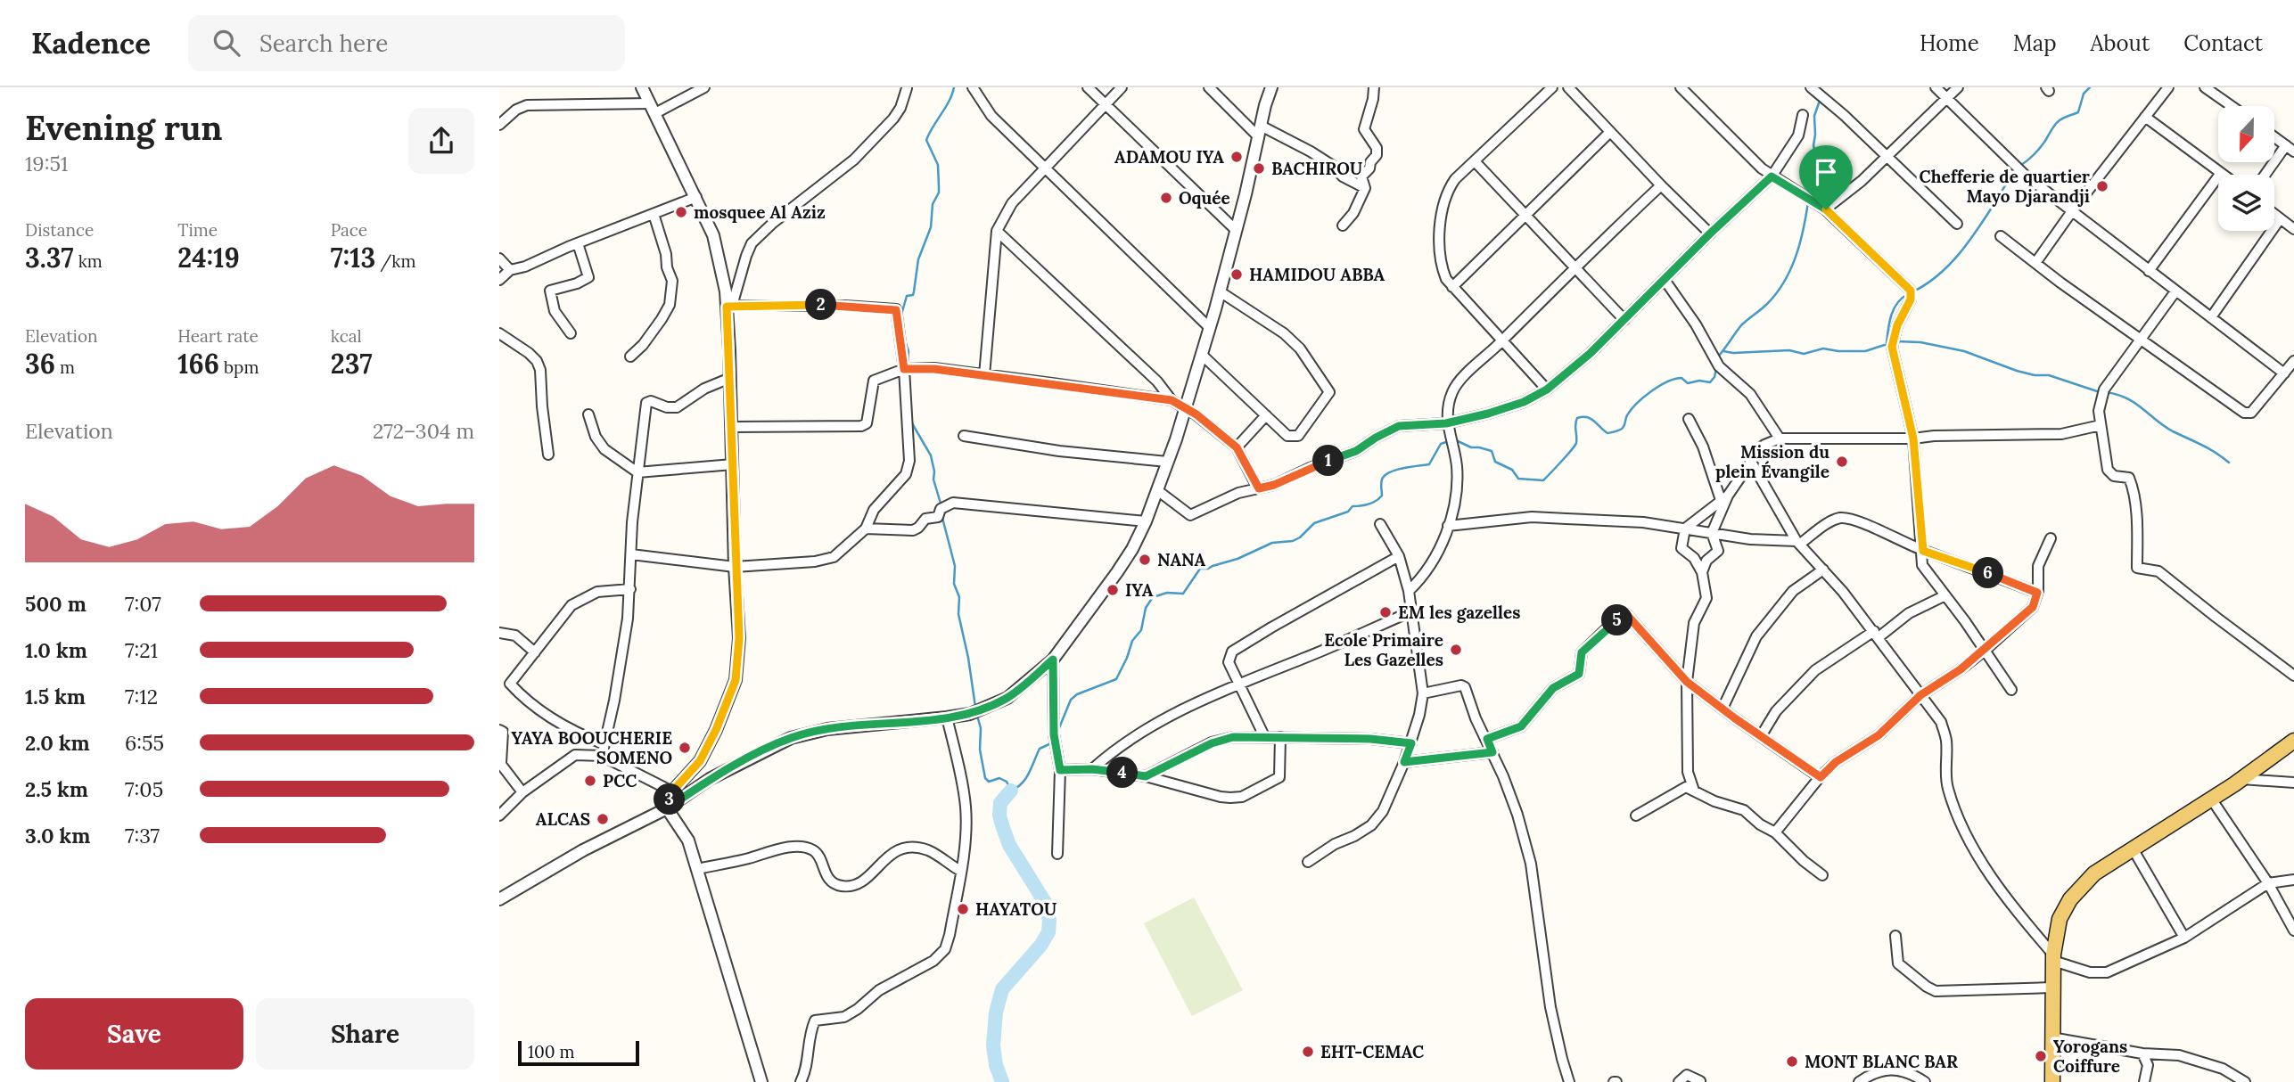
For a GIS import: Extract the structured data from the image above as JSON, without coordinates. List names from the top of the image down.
{
  "places": [
    "ADAMOU IYA",
    "BACHIROU",
    "Chefferie de quartier Mayo Djarandji",
    "Oquée",
    "mosquee Al Aziz",
    "HAMIDOU ABBA",
    "Mission du plein Évangile",
    "NANA",
    "IYA",
    "EM les gazelles",
    "Ecole Primaire Les Gazelles",
    "YAYA BOOUCHERIE SOMENO",
    "PCC",
    "ALCAS",
    "HAYATOU",
    "EHT-CEMAC",
    "Yorogans Coiffure",
    "MONT BLANC BAR"
  ],
  "scale_bar": "100 m",
  "north": "bottom",
  "page": {
    "header": "Kadence",
    "search": "Search here",
    "nav": [
      "Home",
      "Map",
      "About",
      "Contact"
    ],
    "heading": ["Evening run", "19:51"],
    "stats": [
      ["Distance", "3.37 km"],
      ["Time", "24:19"],
      ["Pace", "7:13 /km"],
      ["Elevation", "36 m"],
      ["Heart rate", "166 bpm"],
      ["kcal", "237"]
    ],
    "pins": [
      "2",
      "1",
      "6",
      "5",
      "4",
      "3"
    ],
    "chart": ["Elevation", "272–304 m"],
    "list": [
      {
        "name": "500 m",
        "note": "7:07"
      },
      {
        "name": "1.0 km",
        "note": "7:21"
      },
      {
        "name": "1.5 km",
        "note": "7:12"
      },
      {
        "name": "2.0 km",
        "note": "6:55"
      },
      {
        "name": "2.5 km",
        "note": "7:05"
      },
      {
        "name": "3.0 km",
        "note": "7:37"
      }
    ],
    "buttons": ["Save", "Share"],
    "scale": "100 m"
  }
}
